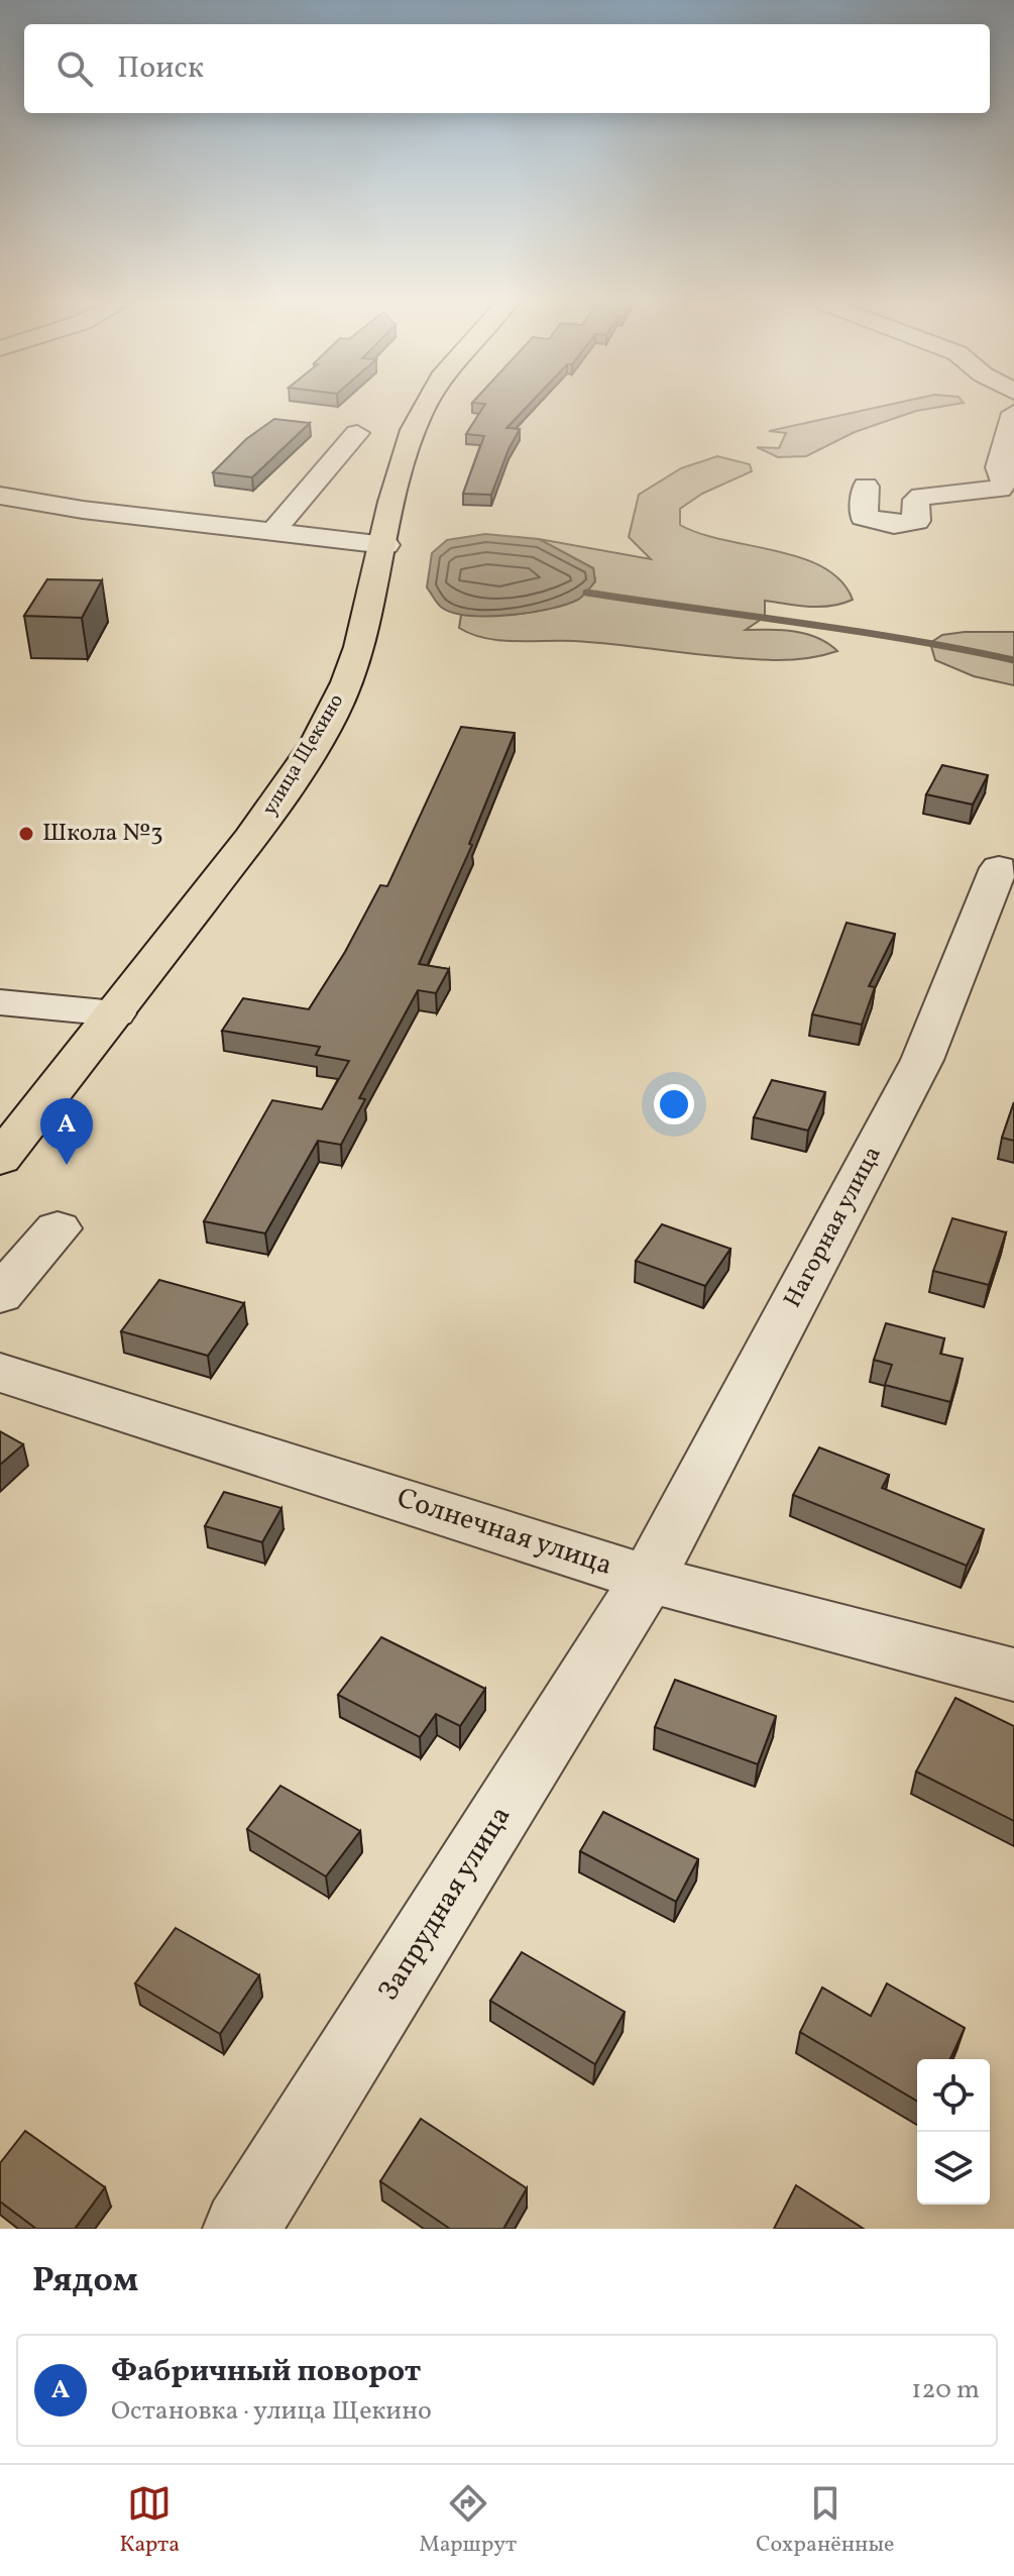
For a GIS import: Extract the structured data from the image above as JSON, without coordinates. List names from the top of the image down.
{
  "streets": {
    "main road": ["улица Щекино"],
    "street": ["Нагорная улица", "Солнечная улица", "Запрудная улица"]
  },
  "crossings": [
    ["Нагорная улица", "Солнечная улица"],
    ["Нагорная улица", "Запрудная улица"],
    ["Солнечная улица", "Запрудная улица"]
  ],
  "places": ["Школа №3"],
  "page": {
    "search": "Поиск",
    "pins": "A",
    "heading": "Рядом",
    "list": [
      {
        "mark": "A",
        "name": "Фабричный поворот",
        "note": "Остановка · улица Щекино",
        "value": "120 m"
      }
    ],
    "nav": ["Карта", "Маршрут", "Сохранённые"]
  }
}
